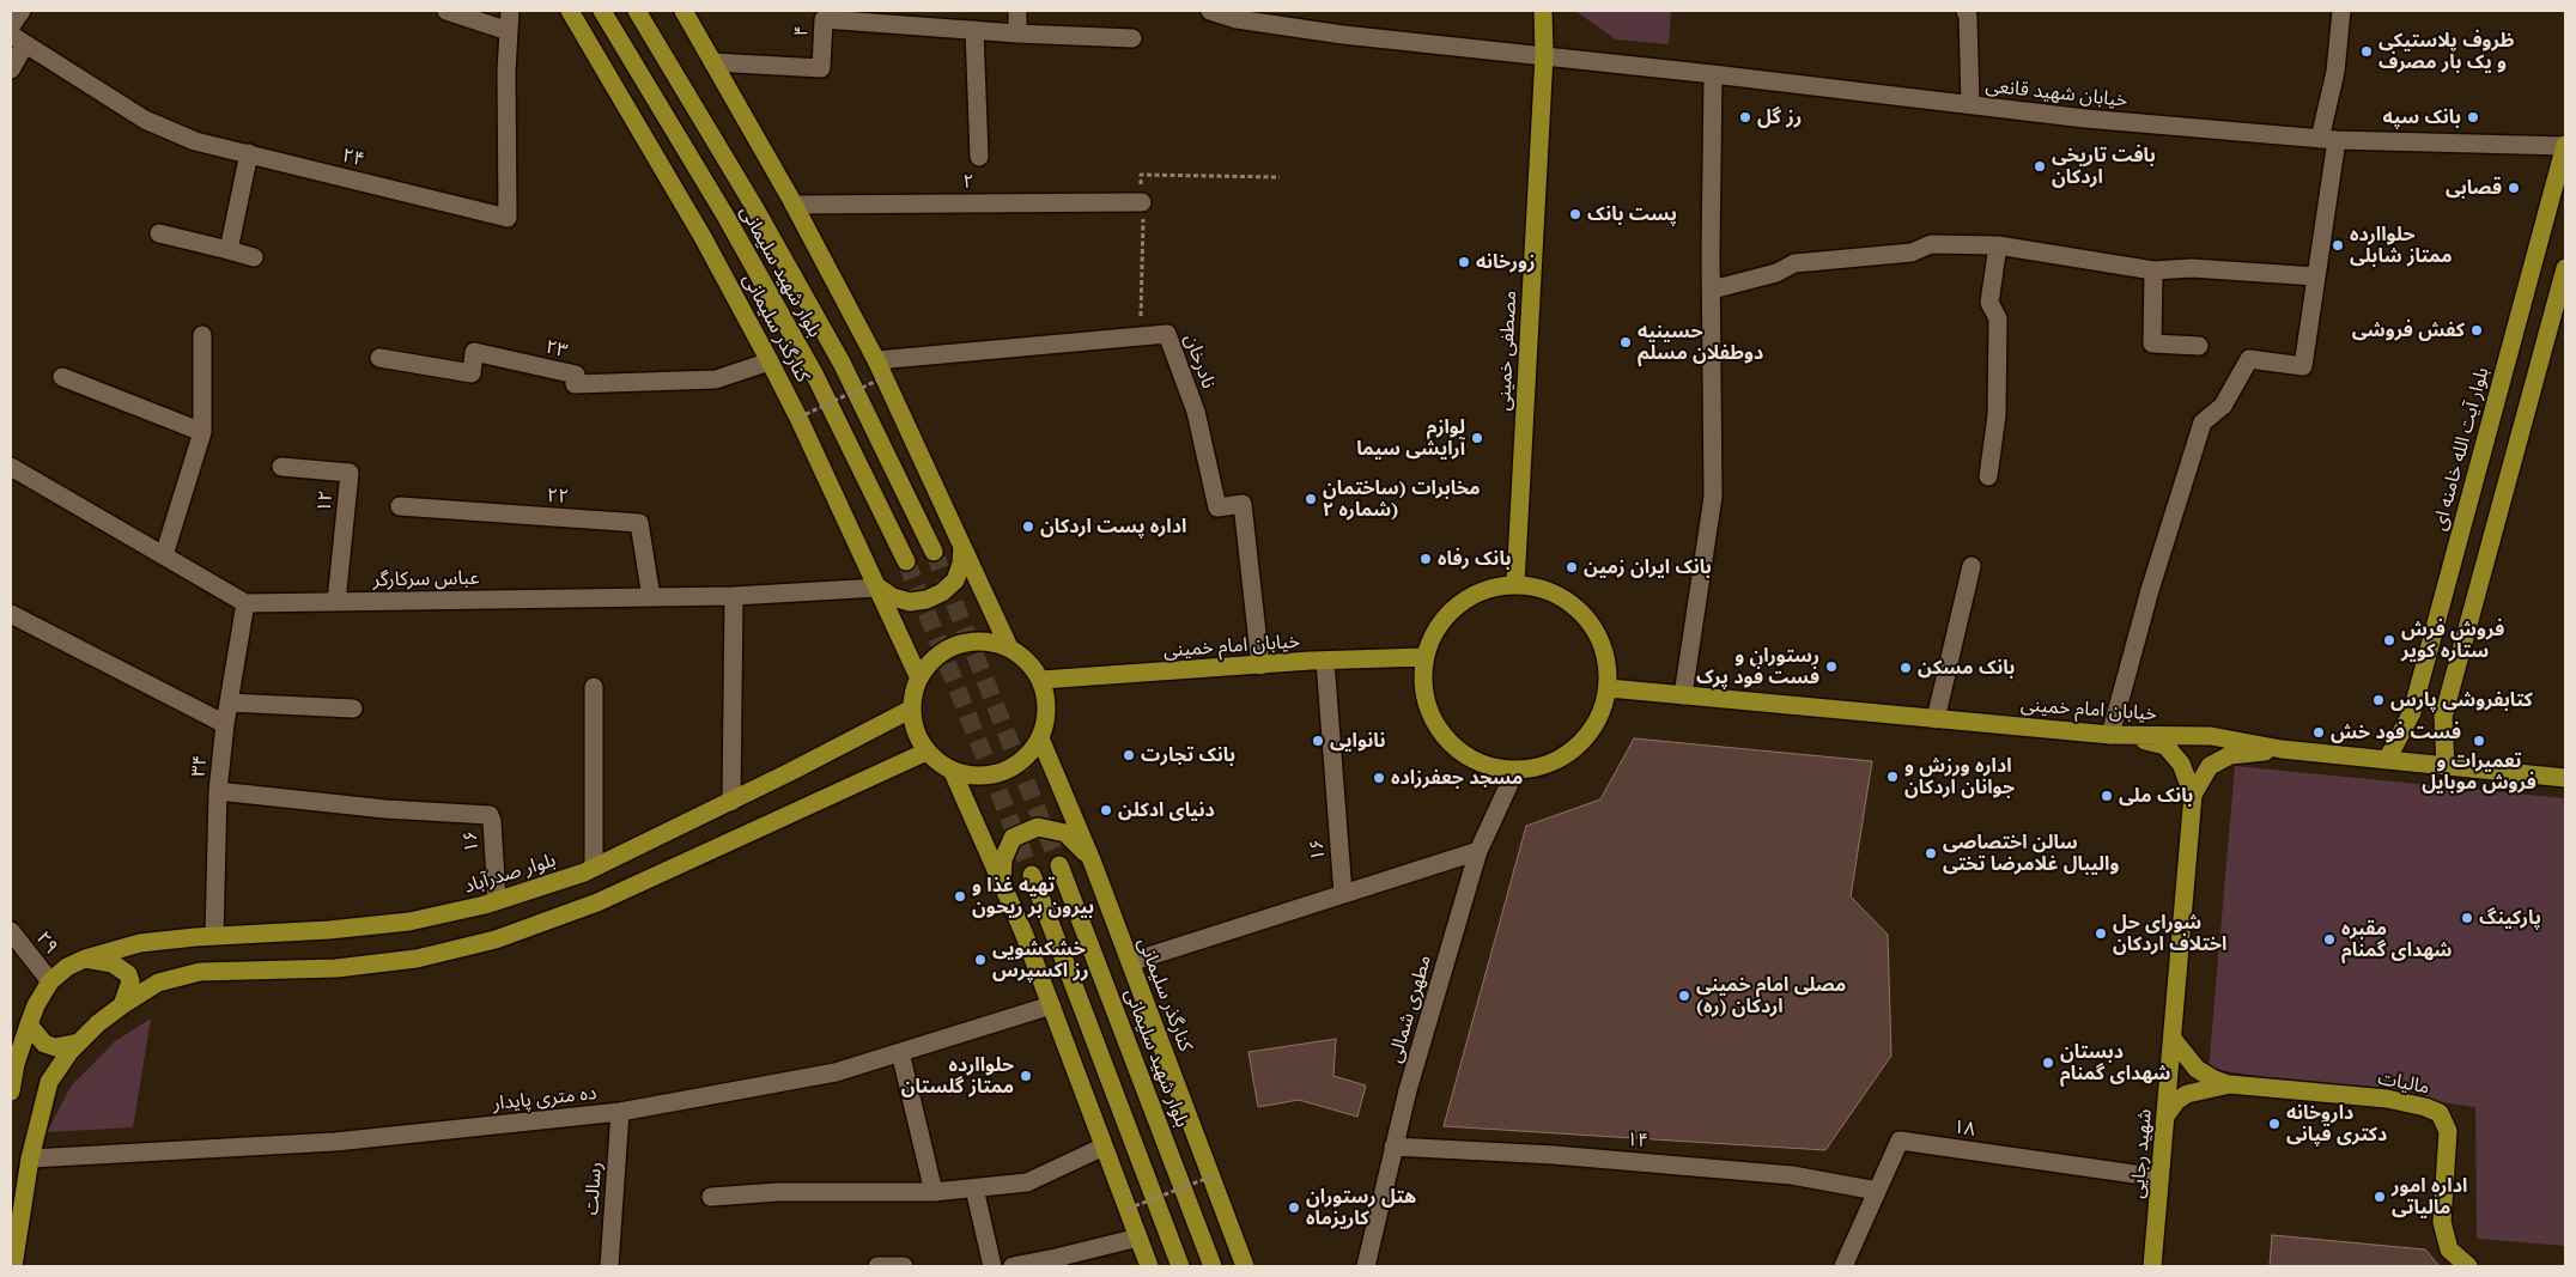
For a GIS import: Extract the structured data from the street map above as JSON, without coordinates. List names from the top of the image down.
{
  "streets": {
    "main road": [
      "بلوار شهید سلیمانی",
      "کنارگذر سلیمانی",
      "مصطفی خمینی",
      "بلوار آیت الله خامنه ای",
      "خیابان امام خمینی",
      "بلوار صدرآباد",
      "مالیات",
      "شهید رجایی"
    ],
    "street": [
      "۴",
      "خیابان شهید قانعی",
      "۲۴",
      "۲",
      "۲۳",
      "نادرخان",
      "۲۲",
      "۱۲",
      "عباس سرکارگر",
      "۳۴",
      "۱۶",
      "۲۹",
      "مطهری شمالی",
      "ده متری پایدار",
      "۱۸",
      "۱۴",
      "رسالت"
    ]
  },
  "crossings": [
    ["خیابان شهید قانعی", "مصطفی خمینی"],
    ["خیابان شهید قانعی", "بلوار آیت الله خامنه ای"],
    ["کنارگذر سلیمانی", "۲۳"],
    ["کنارگذر سلیمانی", "عباس سرکارگر"],
    ["کنارگذر سلیمانی", "خیابان امام خمینی"],
    ["کنارگذر سلیمانی", "بلوار صدرآباد"],
    ["مصطفی خمینی", "خیابان امام خمینی"],
    ["مصطفی خمینی", "مطهری شمالی"],
    ["نادرخان", "خیابان امام خمینی"],
    ["بلوار آیت الله خامنه ای", "خیابان امام خمینی"],
    ["۲۲", "عباس سرکارگر"],
    ["۱۲", "عباس سرکارگر"],
    ["عباس سرکارگر", "۳۴"],
    ["خیابان امام خمینی", "۱۶"],
    ["خیابان امام خمینی", "بلوار صدرآباد"],
    ["خیابان امام خمینی", "مطهری شمالی"],
    ["۳۴", "۱۶"],
    ["۳۴", "بلوار صدرآباد"],
    ["۱۶", "بلوار صدرآباد"],
    ["بلوار صدرآباد", "۲۹"],
    ["مطهری شمالی", "۱۴"],
    ["ده متری پایدار", "رسالت"],
    ["۱۸", "۱۴"],
    ["۱۸", "شهید رجایی"]
  ],
  "places": [
    "ظروف پلاستیکی و یک بار مصرف",
    "رز گل",
    "بانک سپه",
    "بافت تاریخی اردکان",
    "قصابی",
    "پست بانک",
    "حلواارده ممتاز شابلی",
    "زورخانه",
    "کفش فروشی",
    "حسینیه دوطفلان مسلم",
    "لوازم آرایشی سیما",
    "مخابرات (ساختمان شماره ۲)",
    "اداره پست اردکان",
    "بانک رفاه",
    "بانک ایران زمین",
    "فروش فرش ستاره کویر",
    "رستوران و فست فود پرک",
    "بانک مسکن",
    "کتابفروشی پارس",
    "فست فود خش",
    "نانوایی",
    "تعمیرات و فروش موبایل",
    "بانک تجارت",
    "اداره ورزش و جوانان اردکان",
    "مسجد جعفرزاده",
    "بانک ملی",
    "دنیای ادکلن",
    "سالن اختصاصی والیبال غلامرضا تختی",
    "تهیه غذا و بیرون بر ریحون",
    "پارکینگ",
    "شورای حل اختلاف اردکان",
    "مقبره شهدای گمنام",
    "خشکشویی رز اکسپرس",
    "مصلی امام خمینی (ره) اردکان",
    "دبستان شهدای گمنام",
    "حلواارده ممتاز گلستان",
    "داروخانه دکتری قپانی",
    "اداره امور مالیاتی",
    "هتل رستوران کاریزماه"
  ]
}
